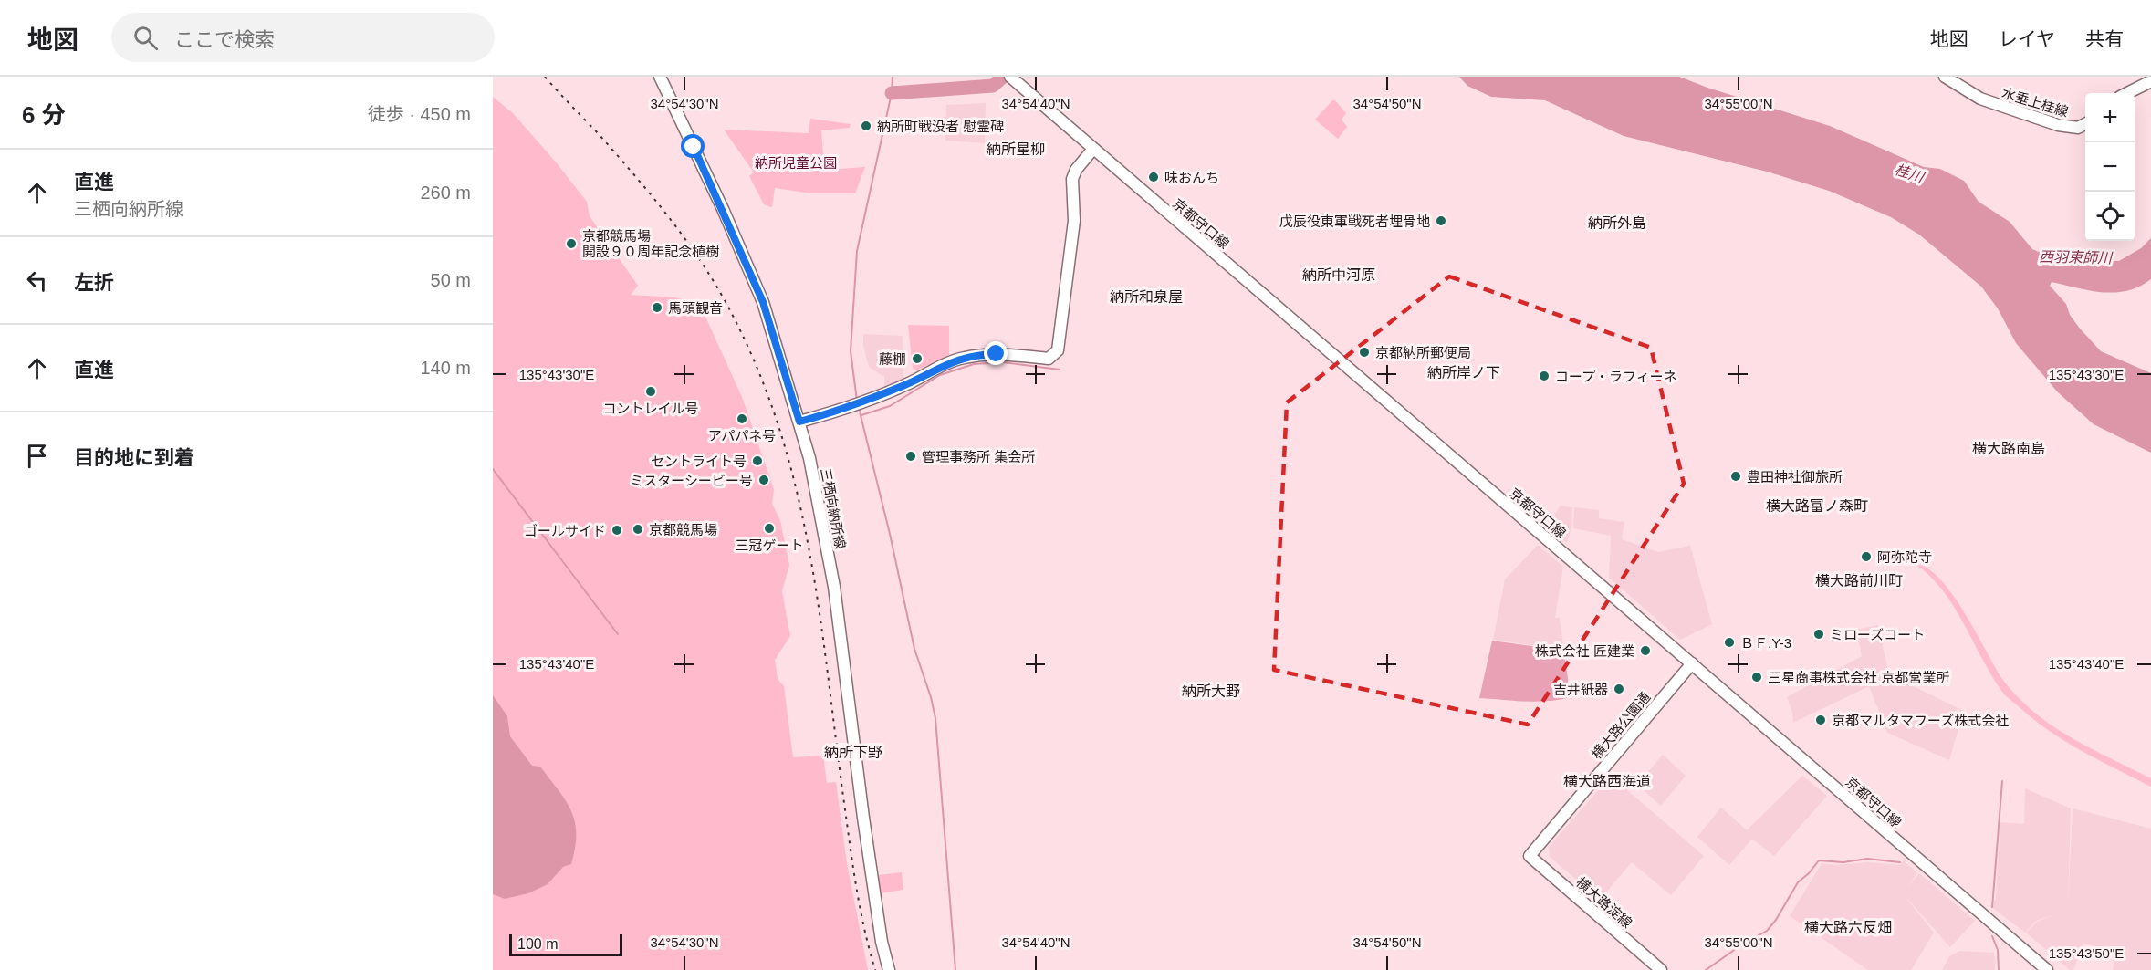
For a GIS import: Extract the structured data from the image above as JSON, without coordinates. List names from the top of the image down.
{
  "streets": {
    "main road": [
      "水垂上桂線",
      "京都守口線",
      "三栖向納所線",
      "横大路公園通",
      "横大路淀線"
    ]
  },
  "crossings": [
    ["京都守口線", "横大路公園通"],
    ["横大路公園通", "横大路淀線"]
  ],
  "districts": [
    "納所星柳",
    "納所外島",
    "納所中河原",
    "納所和泉屋",
    "納所岸ノ下",
    "横大路南島",
    "横大路富ノ森町",
    "横大路前川町",
    "納所大野",
    "納所下野",
    "横大路西海道",
    "横大路六反畑"
  ],
  "water": ["桂川", "西羽束師川"],
  "parks": ["納所児童公園"],
  "places": [
    "納所町戦没者 慰霊碑",
    "味おんち",
    "戊辰役東軍戦死者埋骨地",
    "京都競馬場 開設９０周年記念植樹",
    "馬頭観音",
    "京都納所郵便局",
    "藤棚",
    "コープ・ラフィーネ",
    "コントレイル号",
    "アパパネ号",
    "管理事務所 集会所",
    "セントライト号",
    "豊田神社御旅所",
    "ミスターシービー号",
    "三冠ゲート",
    "京都競馬場",
    "ゴールサイド",
    "阿弥陀寺",
    "ミローズコート",
    "ＢＦ.Y-3",
    "株式会社 匠建業",
    "三星商事株式会社 京都営業所",
    "吉井紙器",
    "京都マルタマフーズ株式会社"
  ],
  "scale_bar": "100 m",
  "page": {
    "header": "地図",
    "search": "ここで検索",
    "nav": ["地図", "レイヤ", "共有"],
    "heading": ["6 分", "徒歩 · 450 m"],
    "map_buttons": ["+", "−"],
    "list": [
      ["直進", "三栖向納所線", "260 m"],
      ["左折", "50 m"],
      ["直進", "140 m"],
      "目的地に到着"
    ],
    "scale": "100 m"
  },
  "coordinates": [
    "34°54'30\"N",
    "34°54'40\"N",
    "34°54'50\"N",
    "34°55'00\"N",
    "135°43'30\"E",
    "135°43'40\"E",
    "135°43'50\"E"
  ]
}
